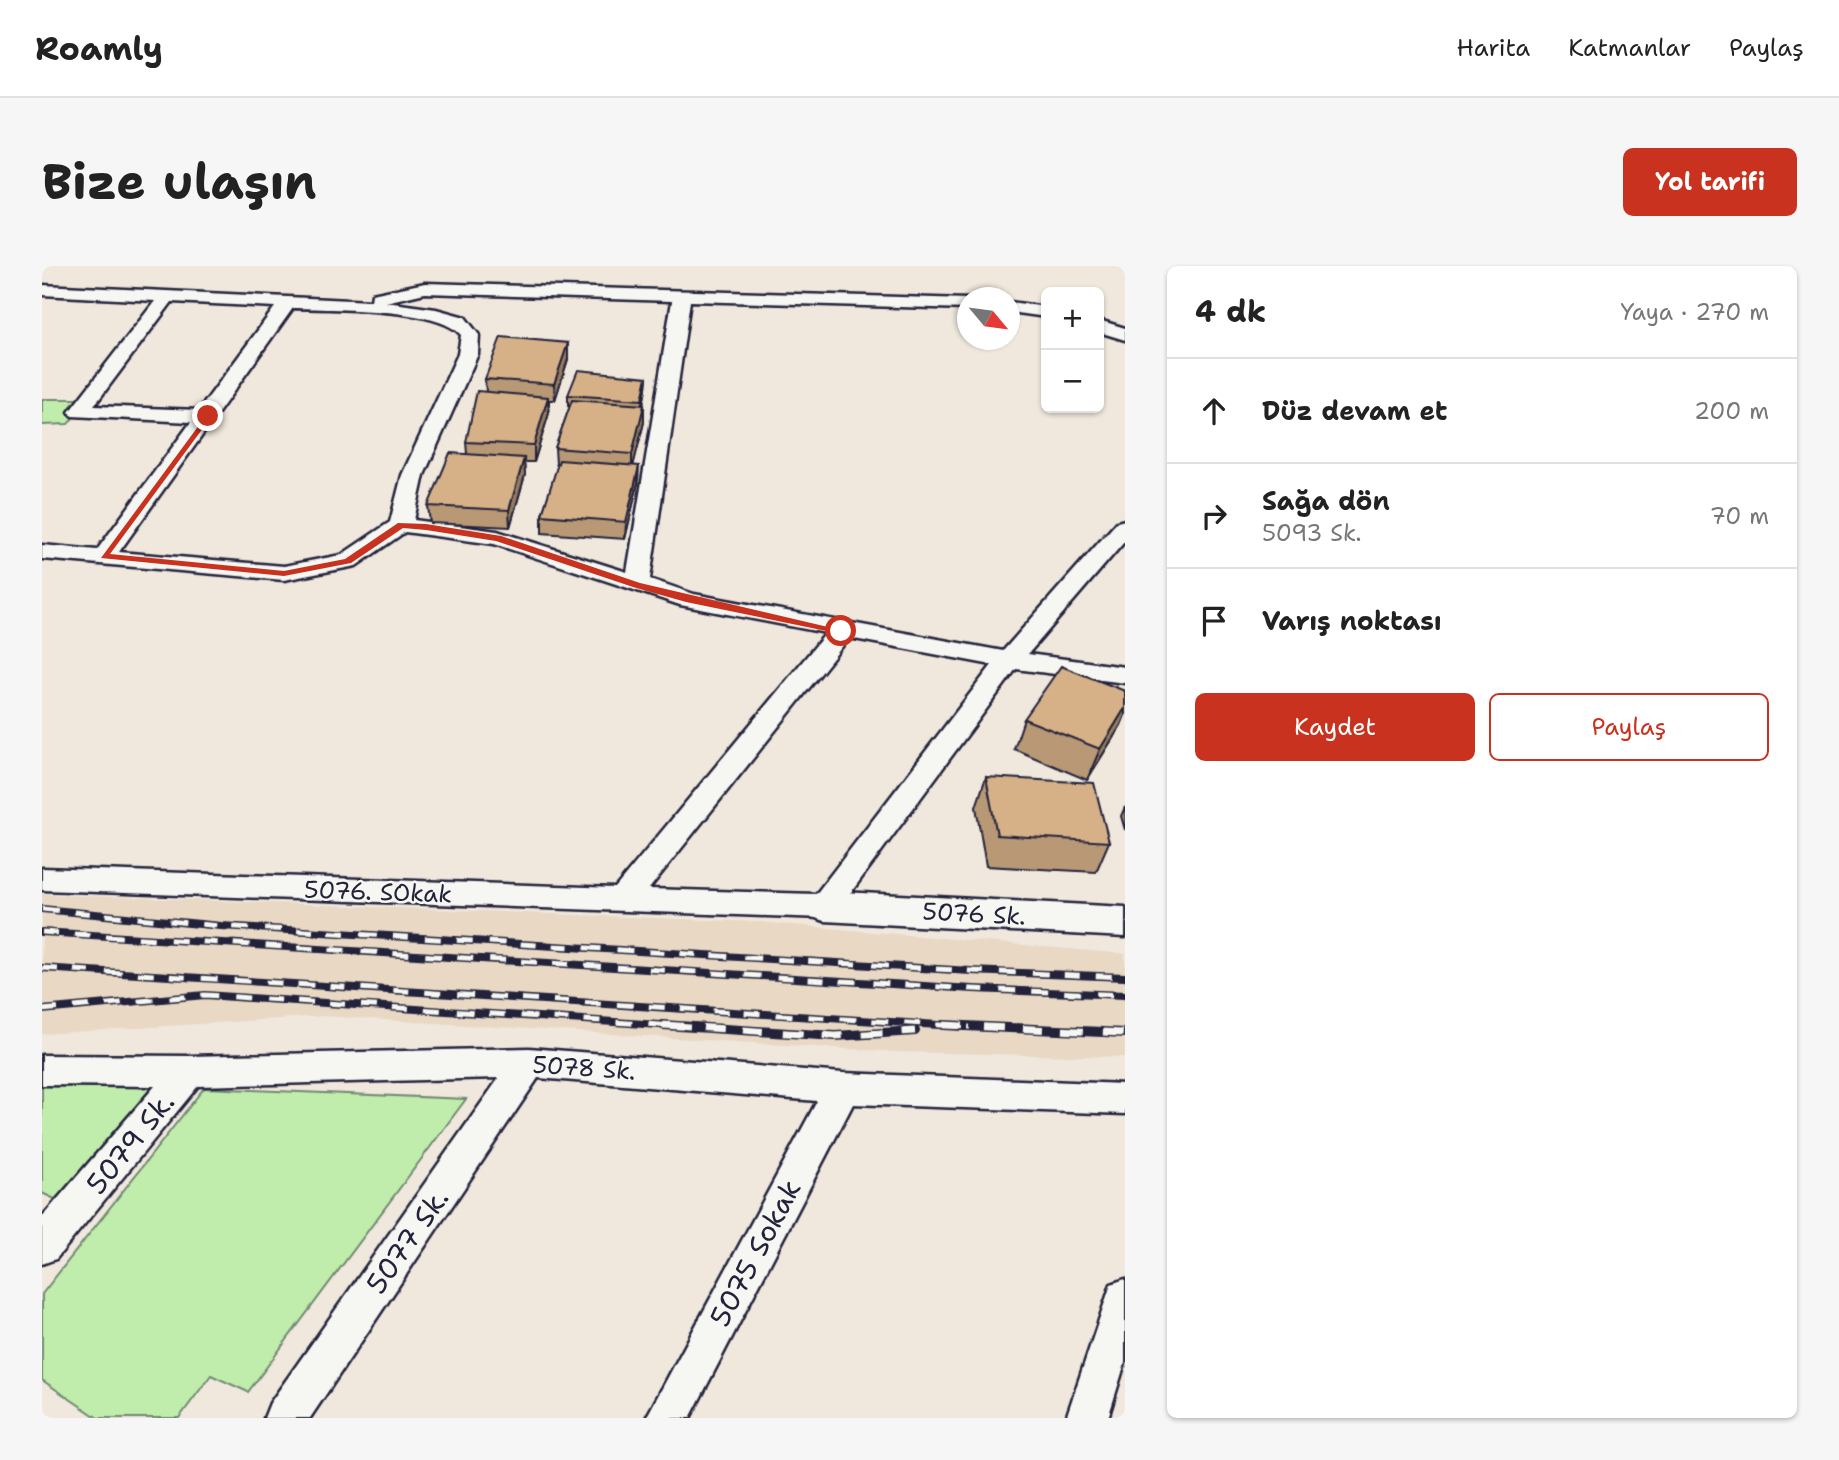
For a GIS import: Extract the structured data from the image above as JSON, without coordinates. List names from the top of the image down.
{
  "streets": {
    "street": [
      "5076. SOkak",
      "5076 Sk.",
      "5078 Sk.",
      "5079 Sk.",
      "5077 Sk.",
      "5075 Sokak"
    ]
  },
  "crossings": [
    ["5076. SOkak", "5076 Sk."],
    ["5078 Sk.", "5079 Sk."],
    ["5078 Sk.", "5077 Sk."],
    ["5078 Sk.", "5075 Sokak"]
  ],
  "north": "bottom right",
  "page": {
    "header": "Roamly",
    "nav": ["Harita", "Katmanlar", "Paylaş"],
    "buttons": [
      "Yol tarifi",
      ["Kaydet", "Paylaş"]
    ],
    "title": "Bize ulaşın",
    "heading": ["4 dk", "Yaya · 270 m"],
    "map_buttons": ["+", "−"],
    "list": [
      ["Düz devam et", "200 m"],
      ["Sağa dön", "5093 Sk.", "70 m"],
      "Varış noktası"
    ]
  }
}
